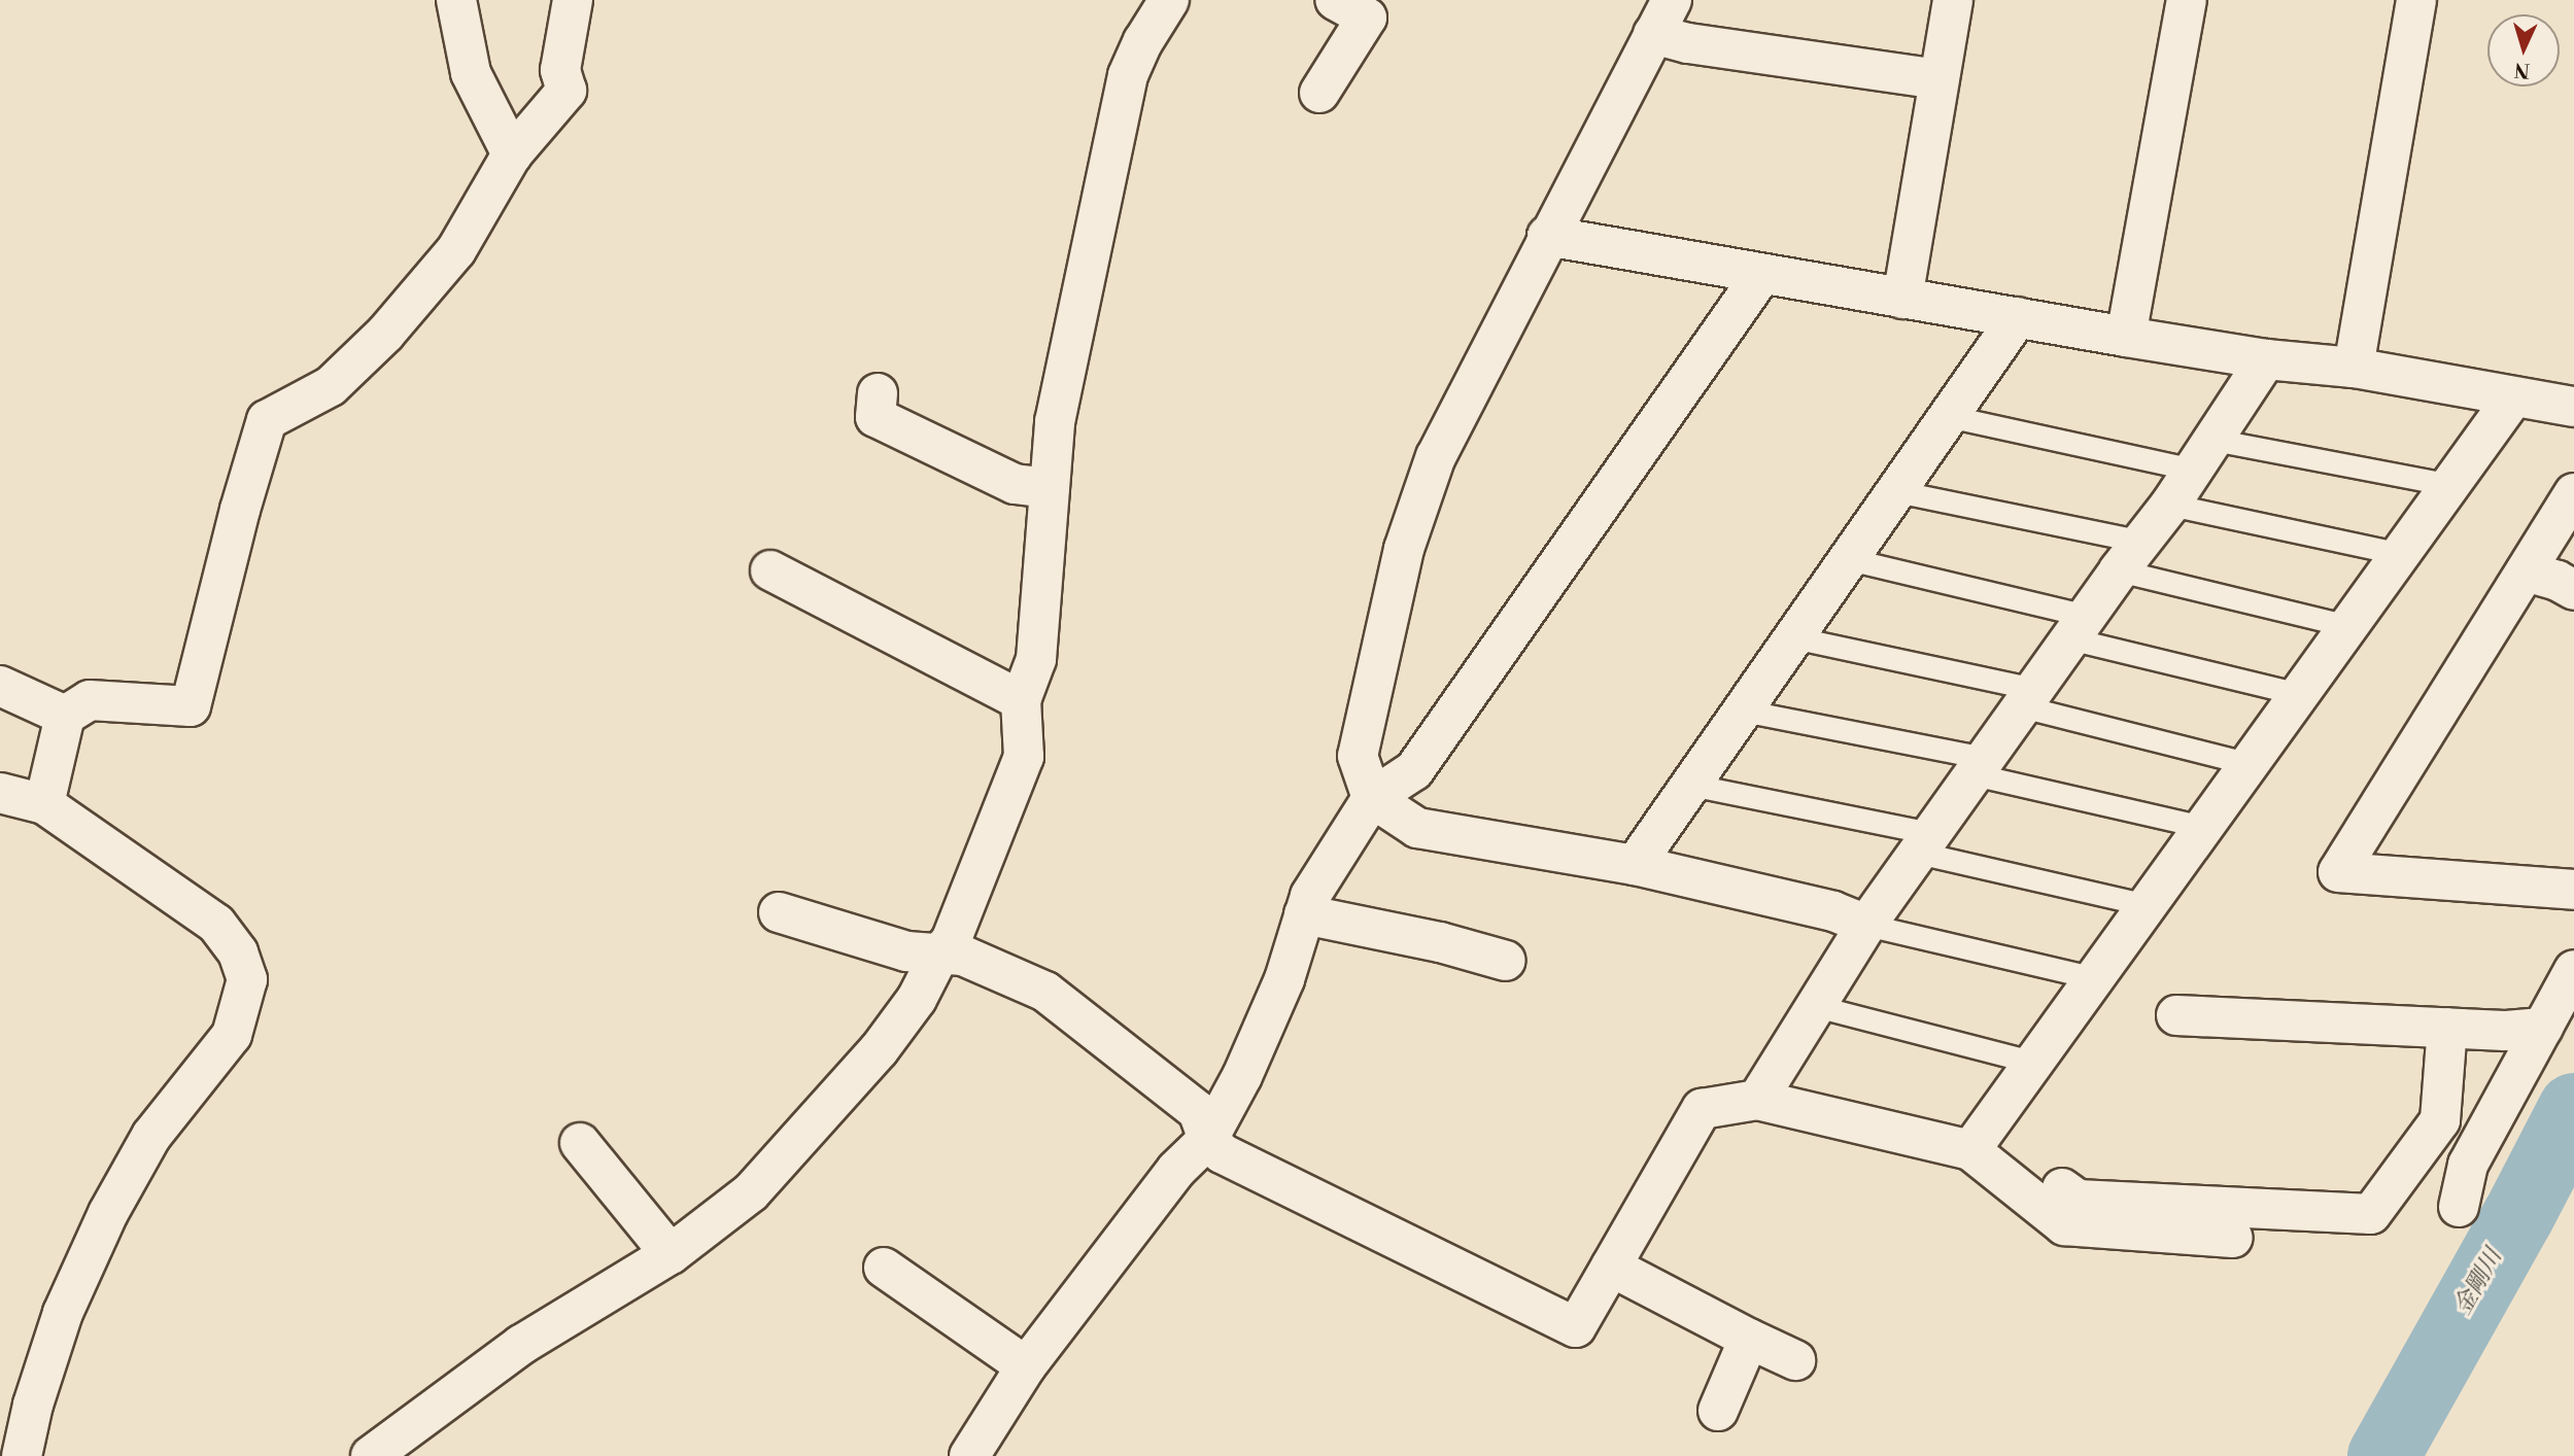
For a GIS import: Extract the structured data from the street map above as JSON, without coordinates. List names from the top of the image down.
{
  "water": ["金剛川"],
  "north": "bottom"
}
